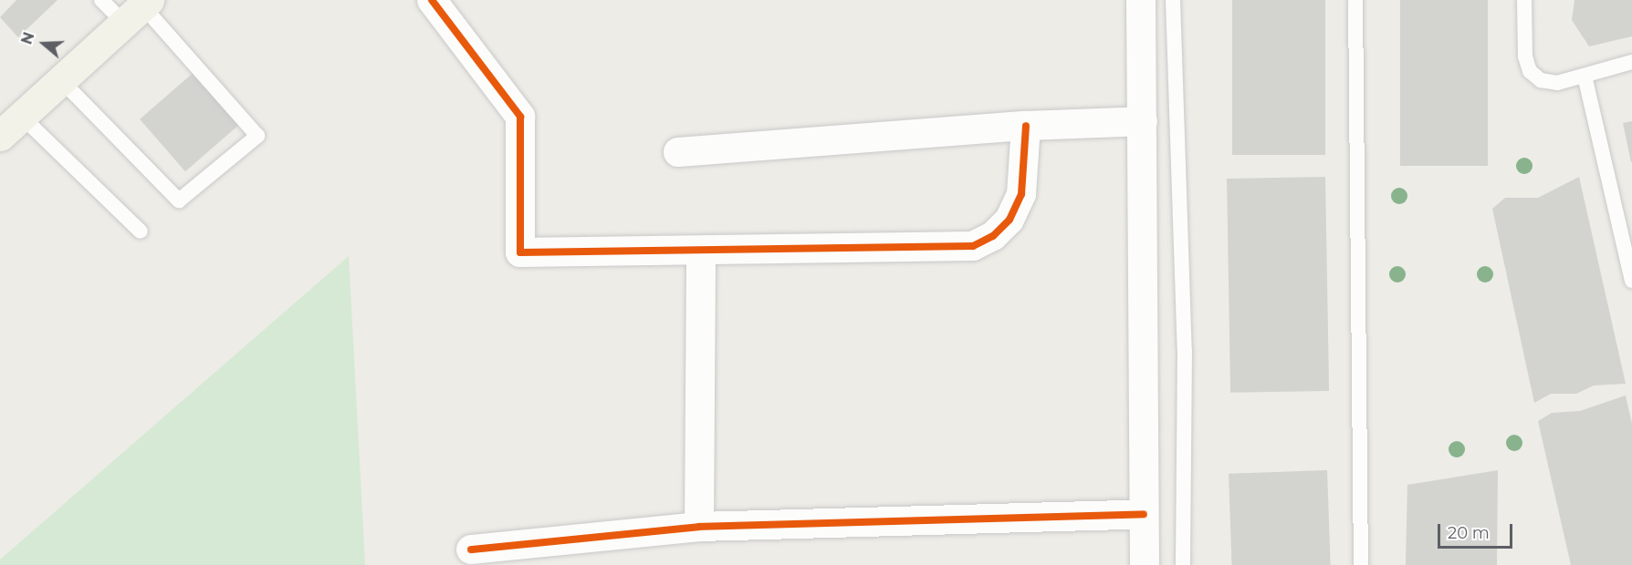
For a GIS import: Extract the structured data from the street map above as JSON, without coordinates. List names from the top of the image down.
{
  "scale_bar": "20 m",
  "north": "left"
}
